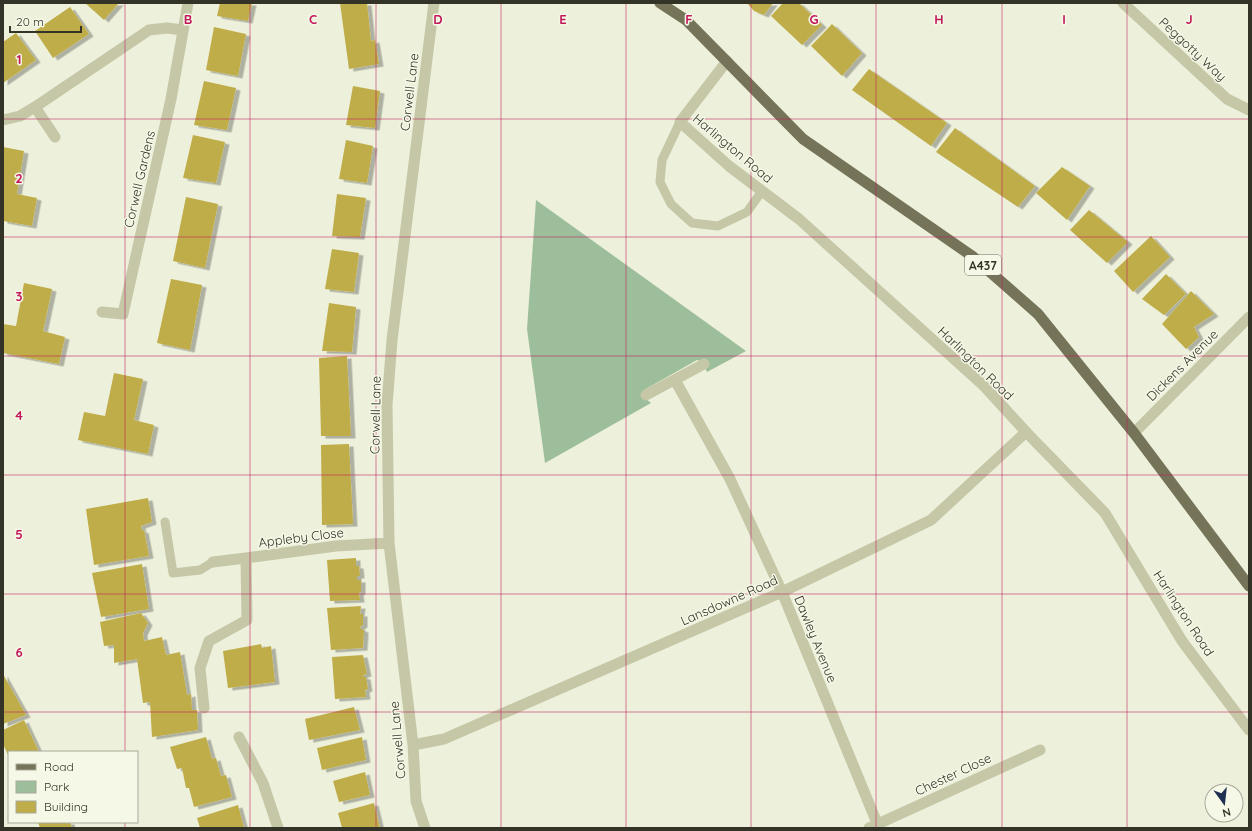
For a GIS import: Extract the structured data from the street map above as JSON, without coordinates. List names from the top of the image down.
{
  "streets": {
    "main road": ["A437"],
    "street": [
      "Peggotty Way",
      "Corwell Lane",
      "Harlington Road",
      "Corwell Gardens",
      "Dickens Avenue",
      "Appleby Close",
      "Lansdowne Road",
      "Dawley Avenue",
      "Chester Close"
    ]
  },
  "crossings": [
    ["Corwell Lane", "Appleby Close"],
    ["Corwell Lane", "Lansdowne Road"],
    ["Harlington Road", "A437"],
    ["Harlington Road", "Lansdowne Road"],
    ["A437", "Dickens Avenue"],
    ["Lansdowne Road", "Dawley Avenue"],
    ["Dawley Avenue", "Chester Close"]
  ],
  "legend": ["Road", "Park", "Building"],
  "scale_bar": "20 m",
  "north": "bottom",
  "grid": {
    "columns": [
      "B",
      "C",
      "D",
      "E",
      "F",
      "G",
      "H",
      "I",
      "J"
    ],
    "rows": [
      "1",
      "2",
      "3",
      "4",
      "5",
      "6"
    ]
  }
}
